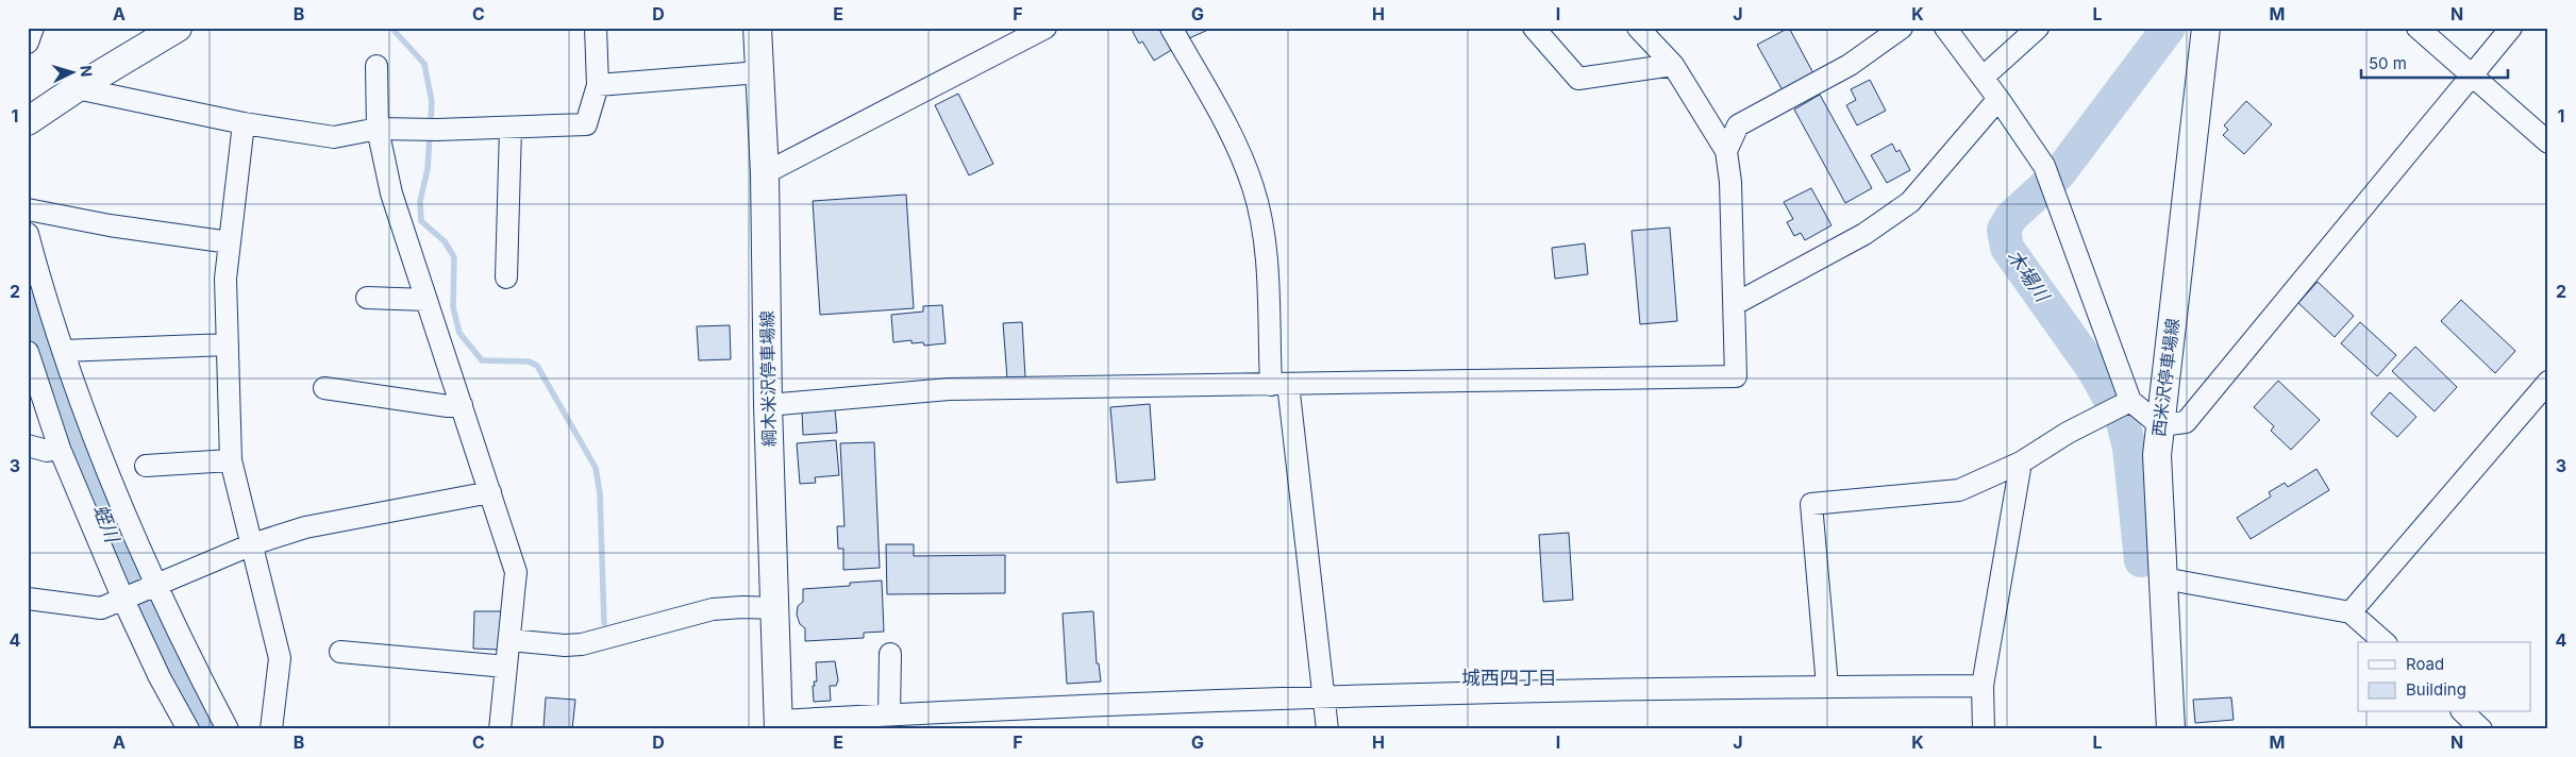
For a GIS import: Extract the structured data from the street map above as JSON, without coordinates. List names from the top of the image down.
{
  "streets": {
    "main road": ["西米沢停車場線", "綱木米沢停車場線"]
  },
  "districts": ["城西四丁目"],
  "water": ["木場川", "蛭川"],
  "legend": ["Road", "Building"],
  "scale_bar": "50 m",
  "north": "right",
  "grid": {
    "columns": [
      "A",
      "B",
      "C",
      "D",
      "E",
      "F",
      "G",
      "H",
      "I",
      "J",
      "K",
      "L",
      "M",
      "N"
    ],
    "rows": [
      "1",
      "2",
      "3",
      "4"
    ]
  }
}
